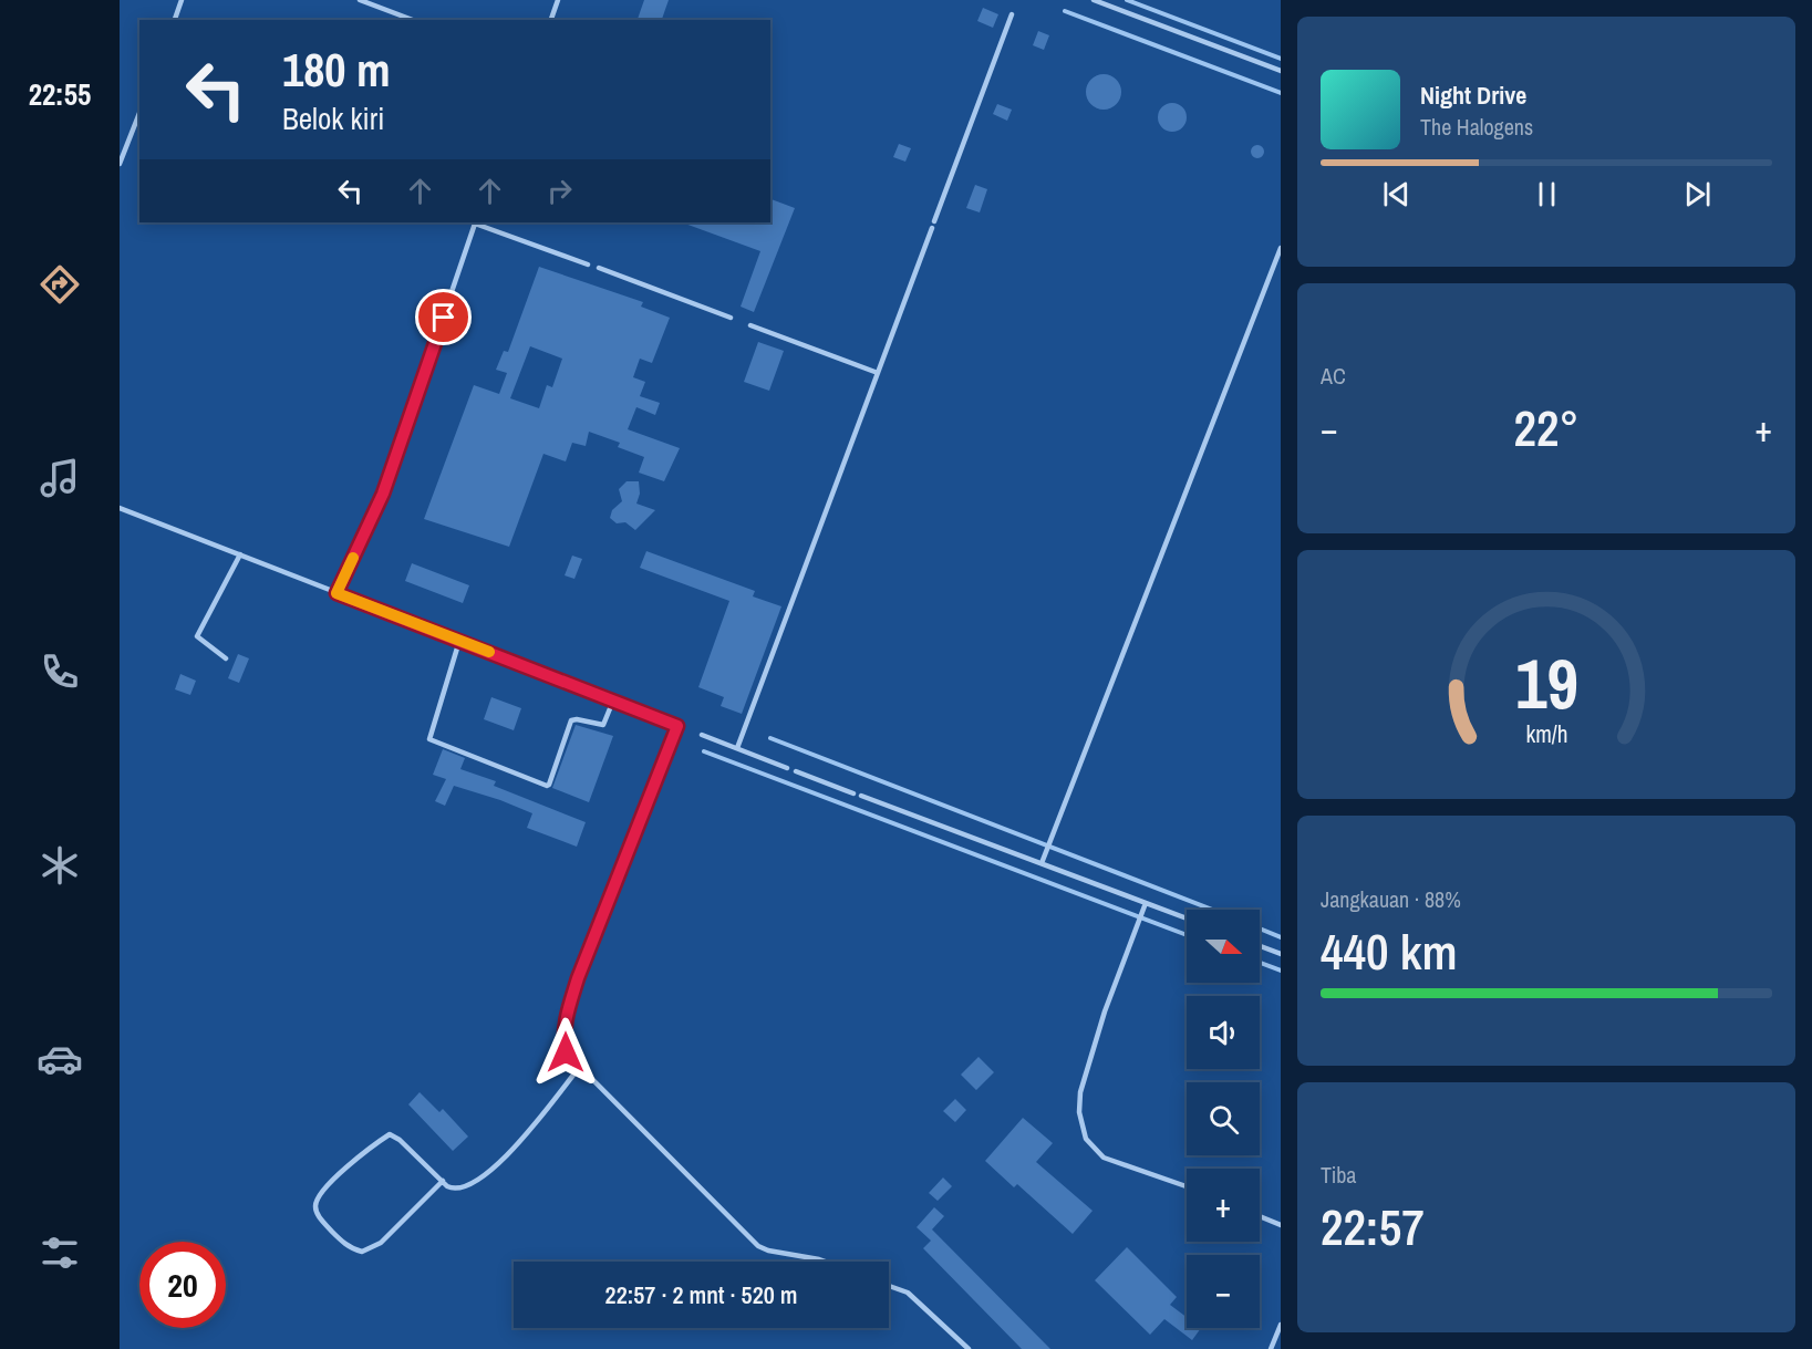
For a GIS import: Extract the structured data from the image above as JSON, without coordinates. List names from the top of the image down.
{
  "north": "right",
  "page": {
    "tabs": "22:55",
    "turn": ["180 m", "Belok kiri"],
    "song": ["Night Drive", "The Halogens"],
    "tile": [
      "AC",
      ["Jangkauan · 88%", "440 km"],
      ["Tiba", "22:57"]
    ],
    "heat": ["−", "22°", "+"],
    "map_buttons": ["+", "−"],
    "limit": "20",
    "trip": "22:57 · 2 mnt · 520 m",
    "gauge": ["19", "km/h"]
  }
}
